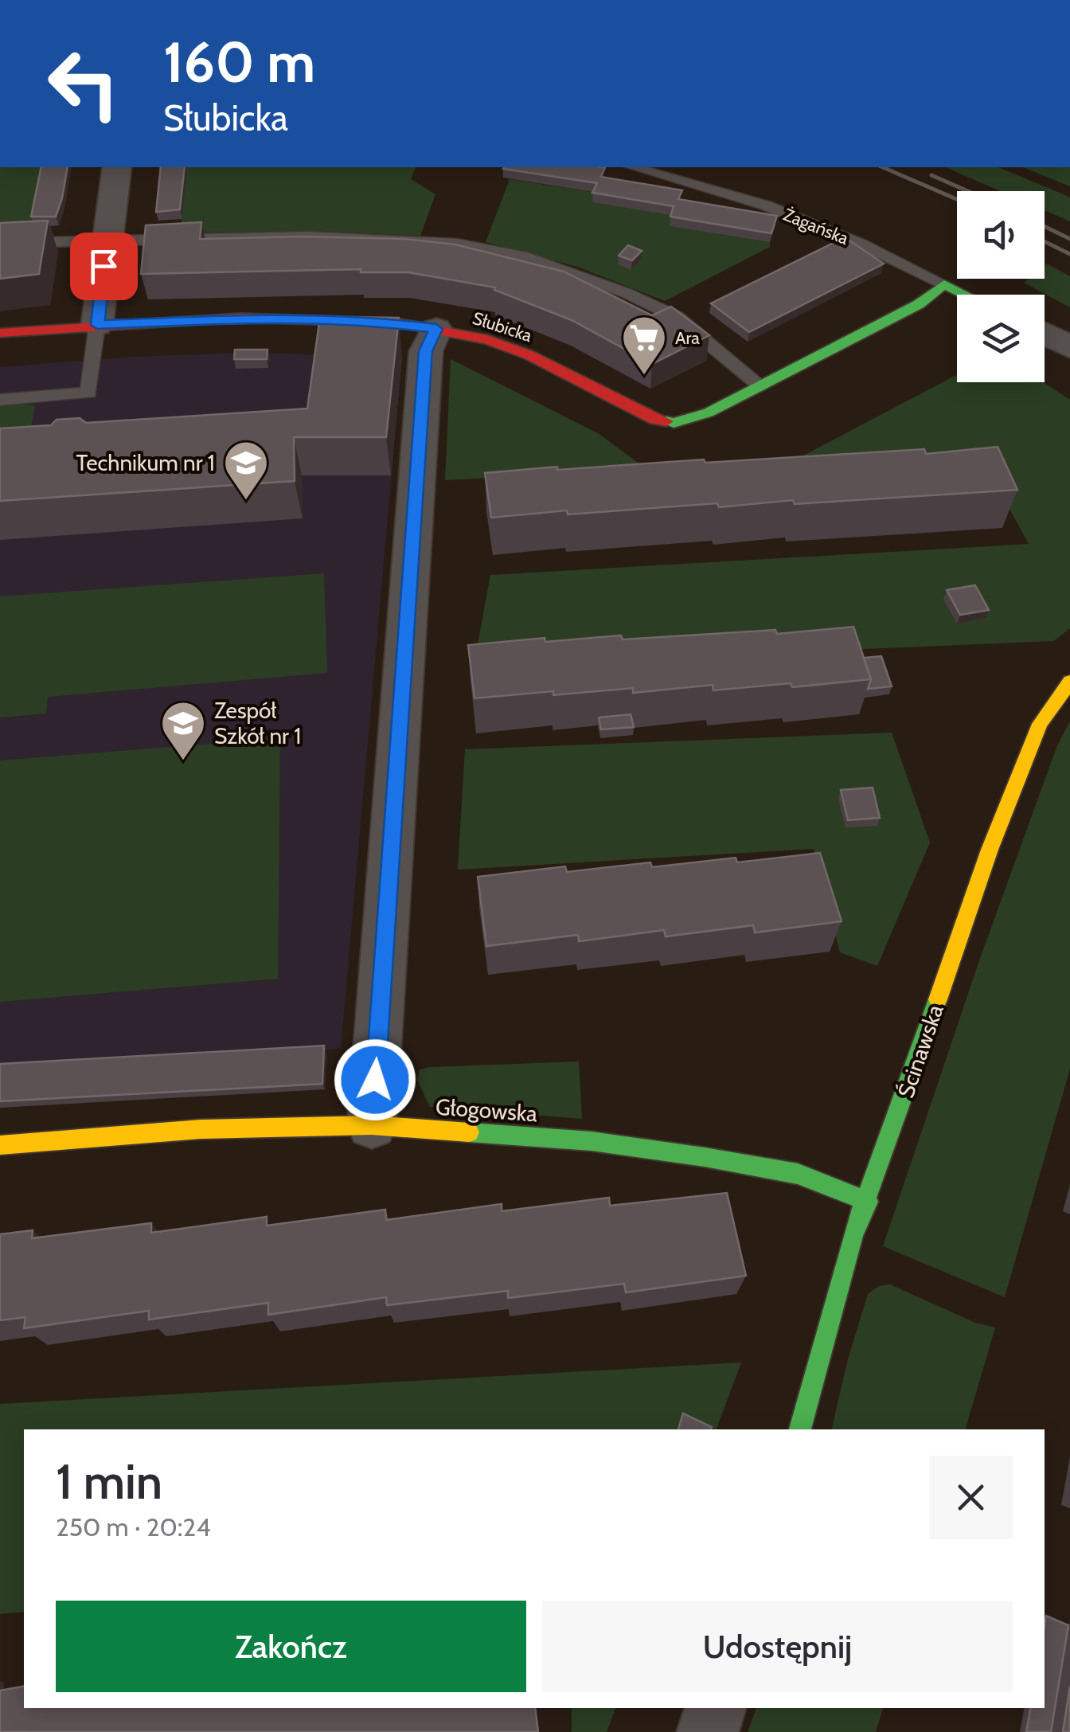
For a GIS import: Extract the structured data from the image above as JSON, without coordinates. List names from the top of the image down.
{
  "streets": {
    "street": [
      "Żagańska",
      "Słubicka",
      "Ścinawska",
      "Głogowska"
    ]
  },
  "crossings": [
    ["Żagańska", "Słubicka"],
    ["Ścinawska", "Głogowska"]
  ],
  "places": {
    "supermarket": ["Ara"],
    "school or university": ["Technikum nr 1", "Zespół Szkół nr 1"]
  },
  "page": {
    "turn": ["160 m", "Słubicka"],
    "heading": ["1 min", "250 m · 20:24"],
    "buttons": ["Zakończ", "Udostępnij"]
  }
}
